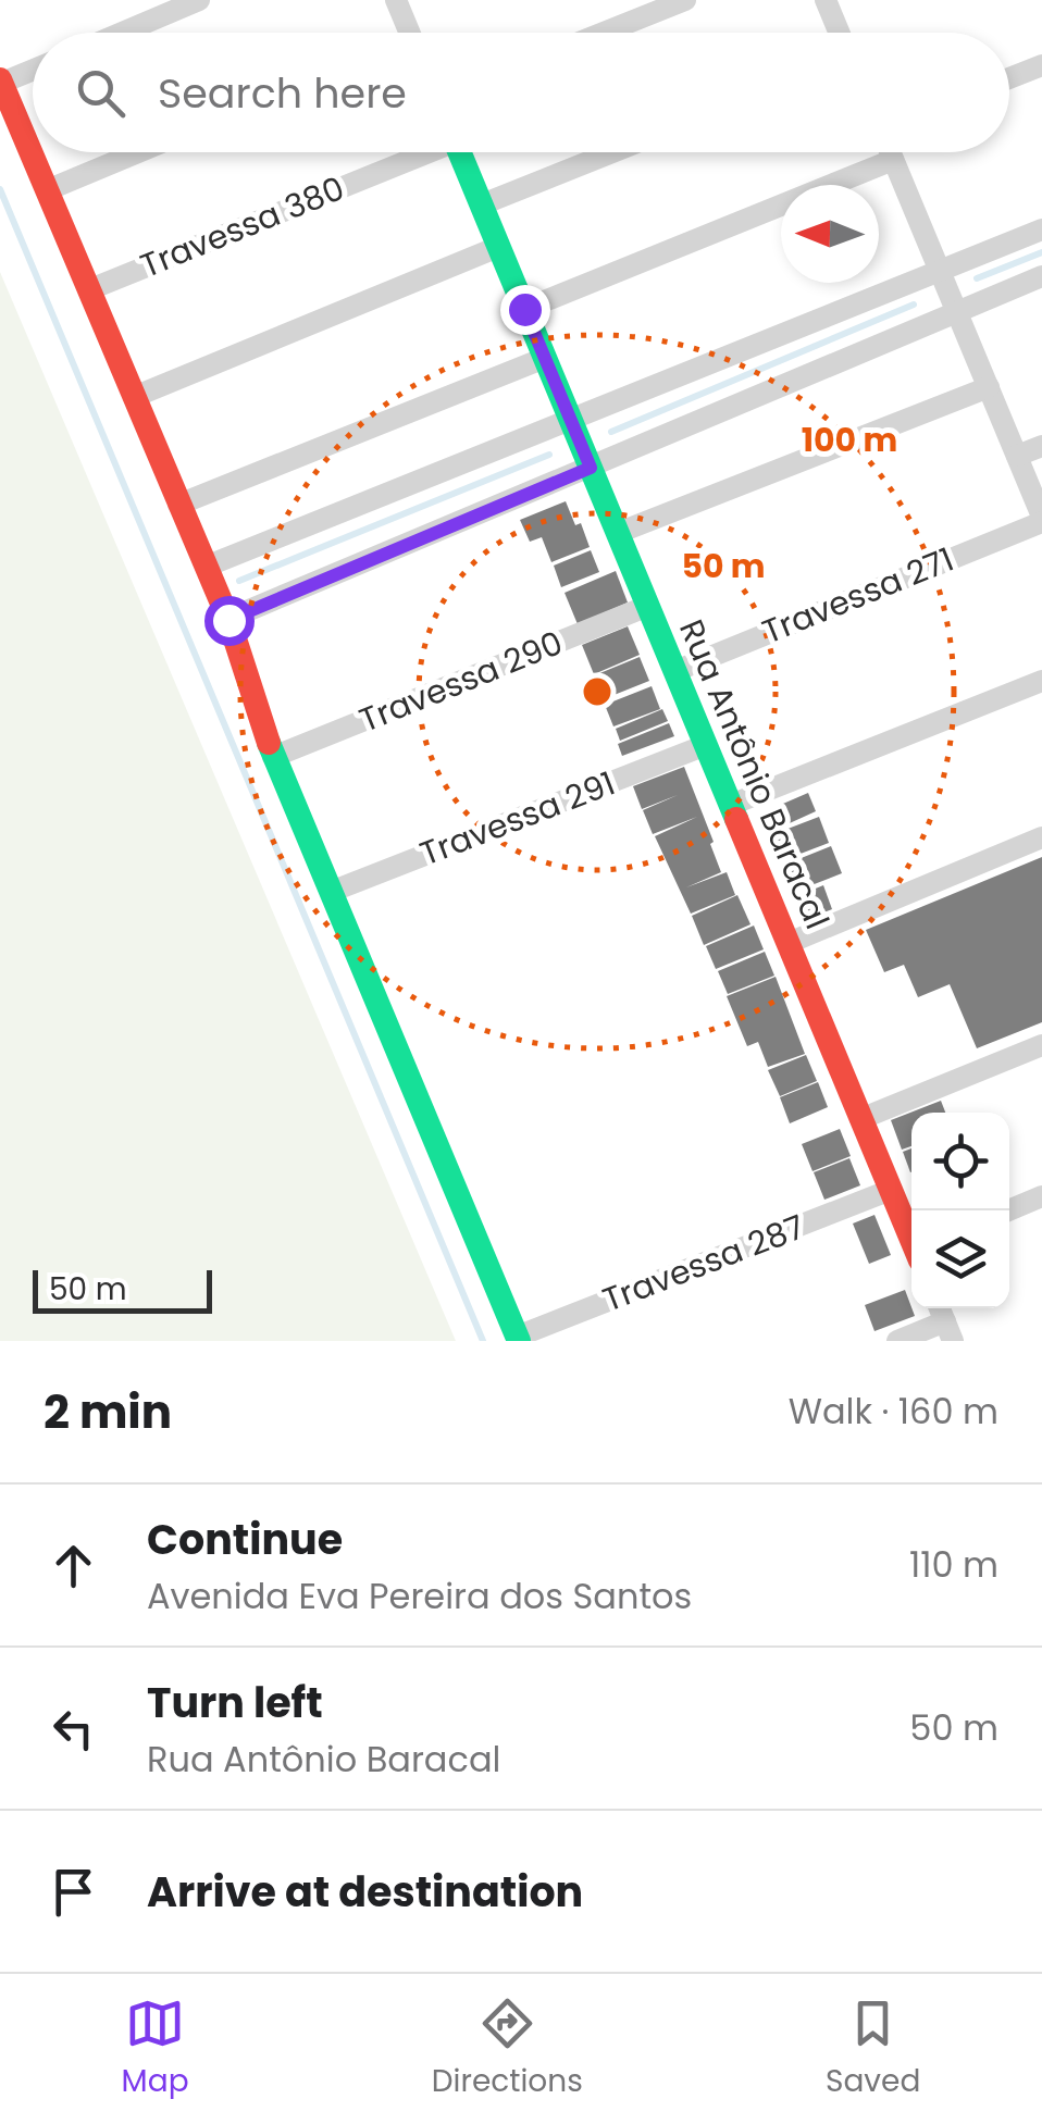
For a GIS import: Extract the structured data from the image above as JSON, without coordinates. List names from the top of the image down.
{
  "streets": {
    "street": [
      "Travessa 380",
      "Travessa 271",
      "Travessa 290",
      "Rua Antônio Baracal",
      "Travessa 291",
      "Travessa 287"
    ]
  },
  "crossings": [
    ["Travessa 271", "Rua Antônio Baracal"],
    ["Travessa 290", "Rua Antônio Baracal"],
    ["Rua Antônio Baracal", "Travessa 291"],
    ["Rua Antônio Baracal", "Travessa 287"]
  ],
  "scale_bar": "50 m",
  "north": "left",
  "page": {
    "search": "Search here",
    "scale": "50 m",
    "heading": ["2 min", "Walk · 160 m"],
    "list": [
      ["Continue", "Avenida Eva Pereira dos Santos", "110 m"],
      ["Turn left", "Rua Antônio Baracal", "50 m"],
      "Arrive at destination"
    ],
    "nav": ["Map", "Directions", "Saved"]
  },
  "rings": ["100 m", "50 m"]
}
